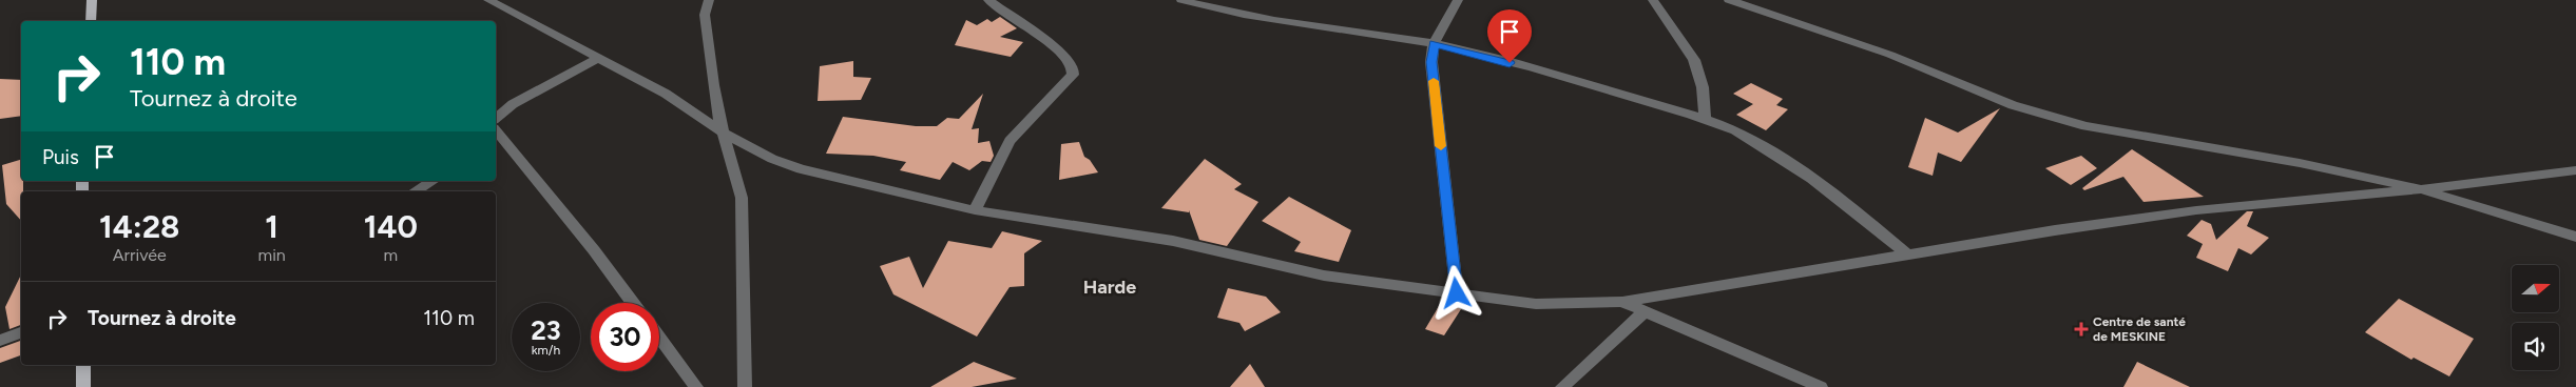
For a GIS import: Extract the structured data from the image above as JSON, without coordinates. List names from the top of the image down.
{
  "districts": ["Harde"],
  "places": {
    "health": ["Centre de santé de MESKINE"]
  },
  "north": "right",
  "page": {
    "turn": ["110 m", "Tournez à droite"],
    "then": "Puis",
    "eta": [
      "14:28",
      "Arrivée",
      "1",
      "min",
      "140",
      "m"
    ],
    "list": [
      {
        "name": "Tournez à droite",
        "value": "110 m"
      }
    ],
    "speed": "23 km/h",
    "limit": "30"
  }
}
